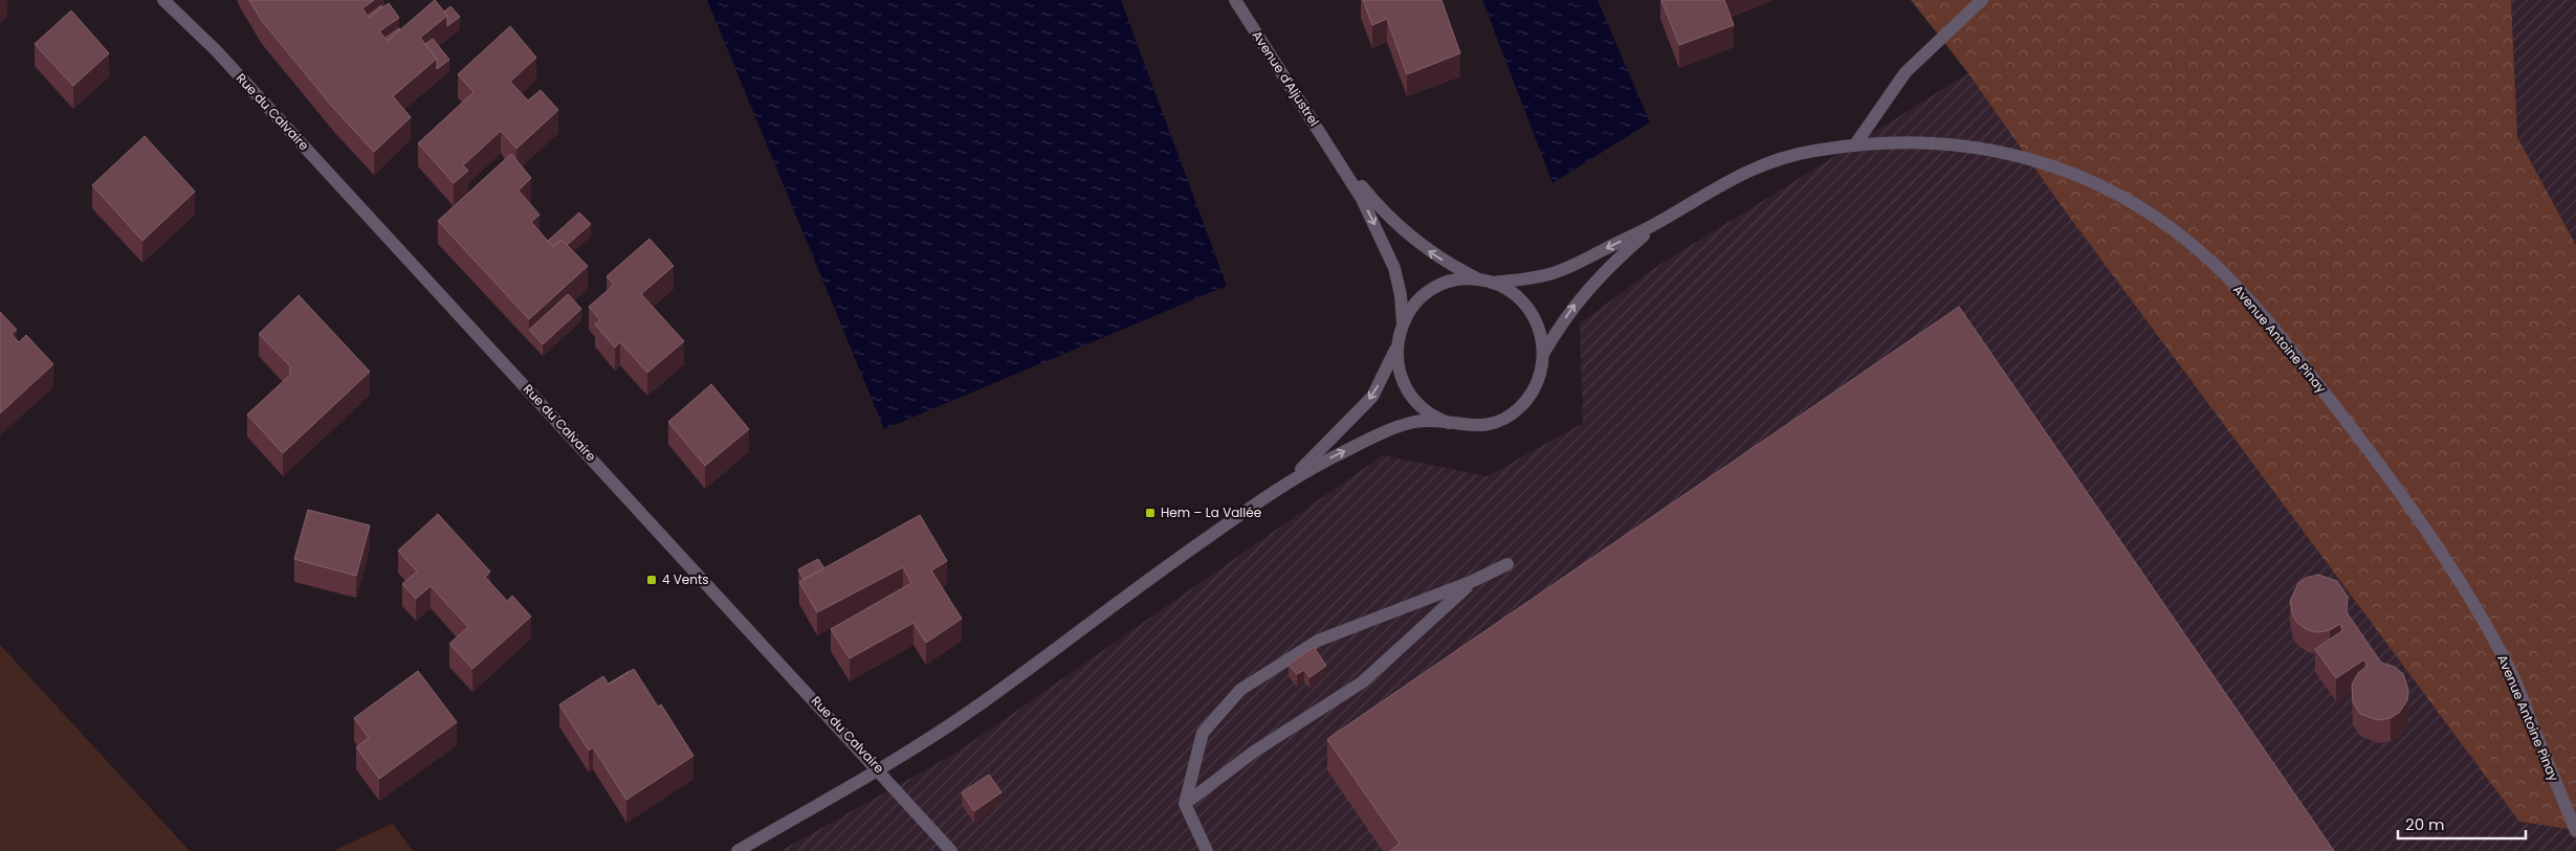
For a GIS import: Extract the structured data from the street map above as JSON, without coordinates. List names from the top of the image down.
{
  "streets": {
    "street": ["Avenue d'Aljustrel", "Rue du Calvaire", "Avenue Antoine Pinay"]
  },
  "crossings": [
    ["Avenue d'Aljustrel", "Avenue Antoine Pinay"]
  ],
  "places": {
    "transit": ["Hem – La Vallée", "4 Vents"]
  },
  "scale_bar": "20 m"
}
